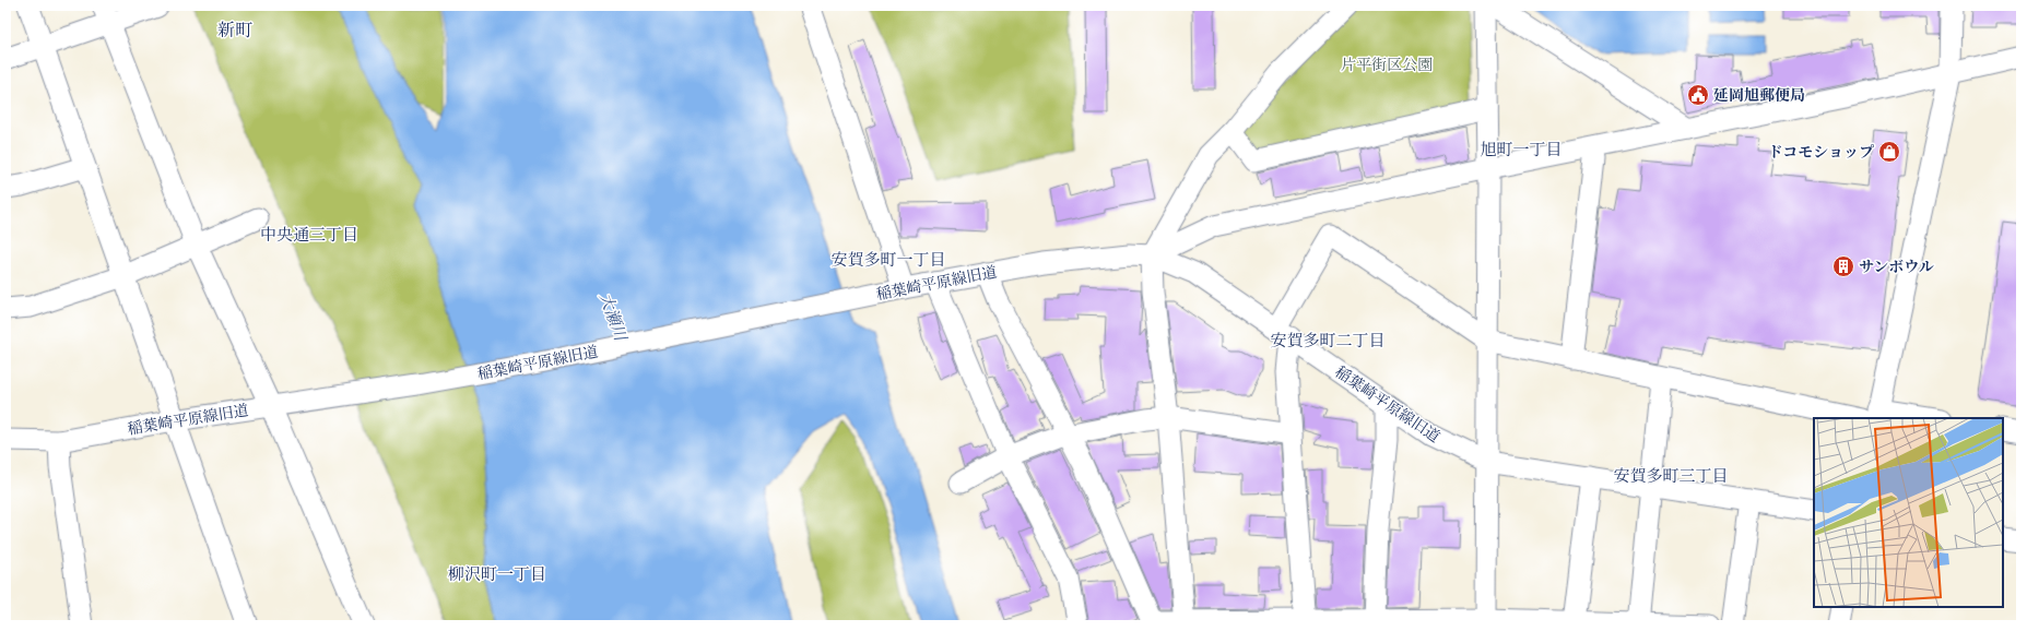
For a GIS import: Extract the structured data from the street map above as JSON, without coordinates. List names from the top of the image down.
{
  "streets": {
    "street": ["稲葉崎平原線旧道"]
  },
  "districts": [
    "新町",
    "旭町一丁目",
    "中央通三丁目",
    "安賀多町一丁目",
    "安賀多町二丁目",
    "安賀多町三丁目",
    "柳沢町一丁目"
  ],
  "water": ["大瀬川"],
  "parks": ["片平街区公園"],
  "places": {
    "public building": ["延岡旭郵便局"],
    "shop": ["ドコモショップ"],
    "building": ["サンボウル"]
  }
}
